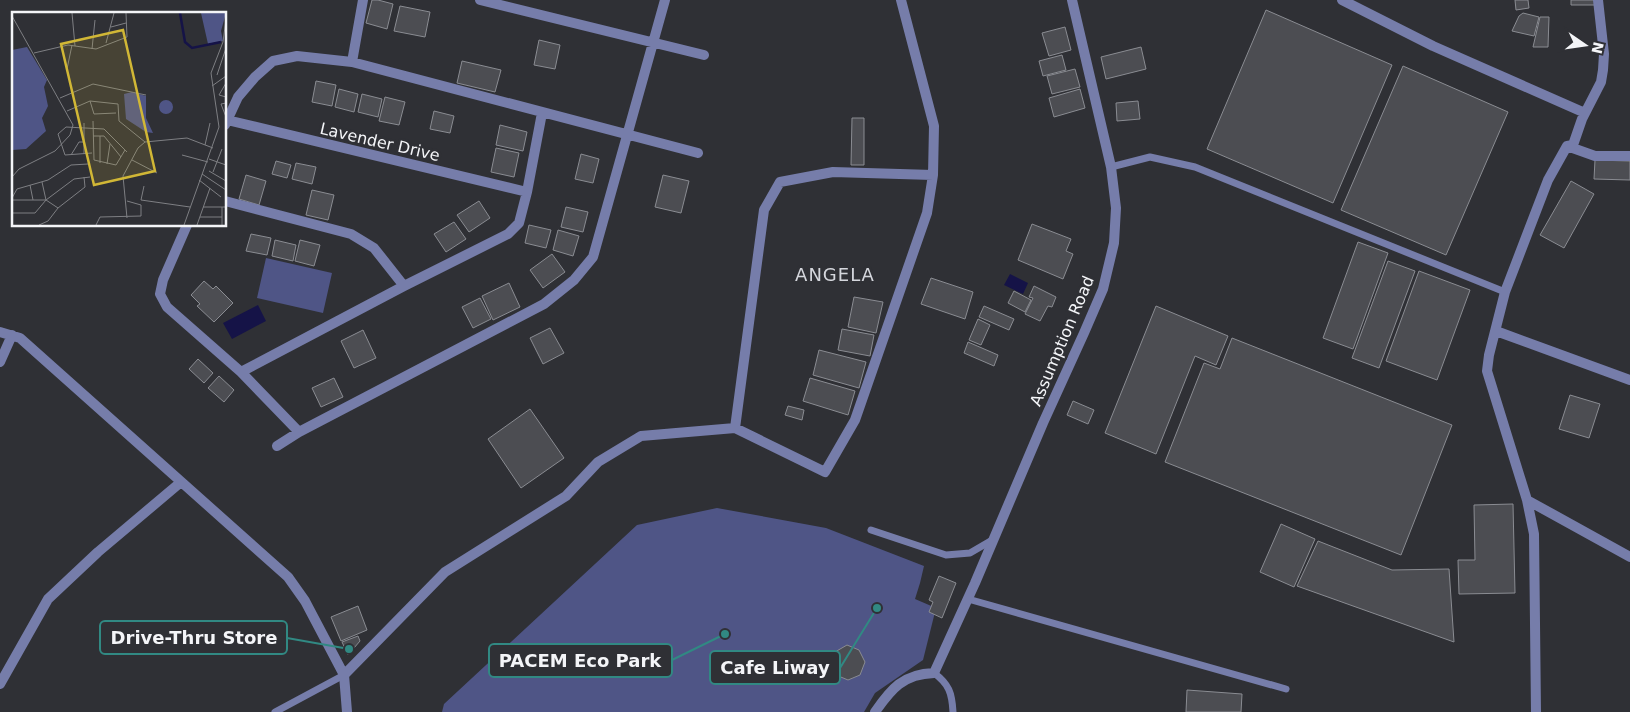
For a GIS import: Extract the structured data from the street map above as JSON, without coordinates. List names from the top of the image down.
{
  "streets": {
    "street": ["Lavender Drive", "Assumption Road"]
  },
  "districts": ["ANGELA"],
  "places": ["Cafe Liway", "PACEM Eco Park", "Drive-Thru Store"],
  "north": "right"
}
